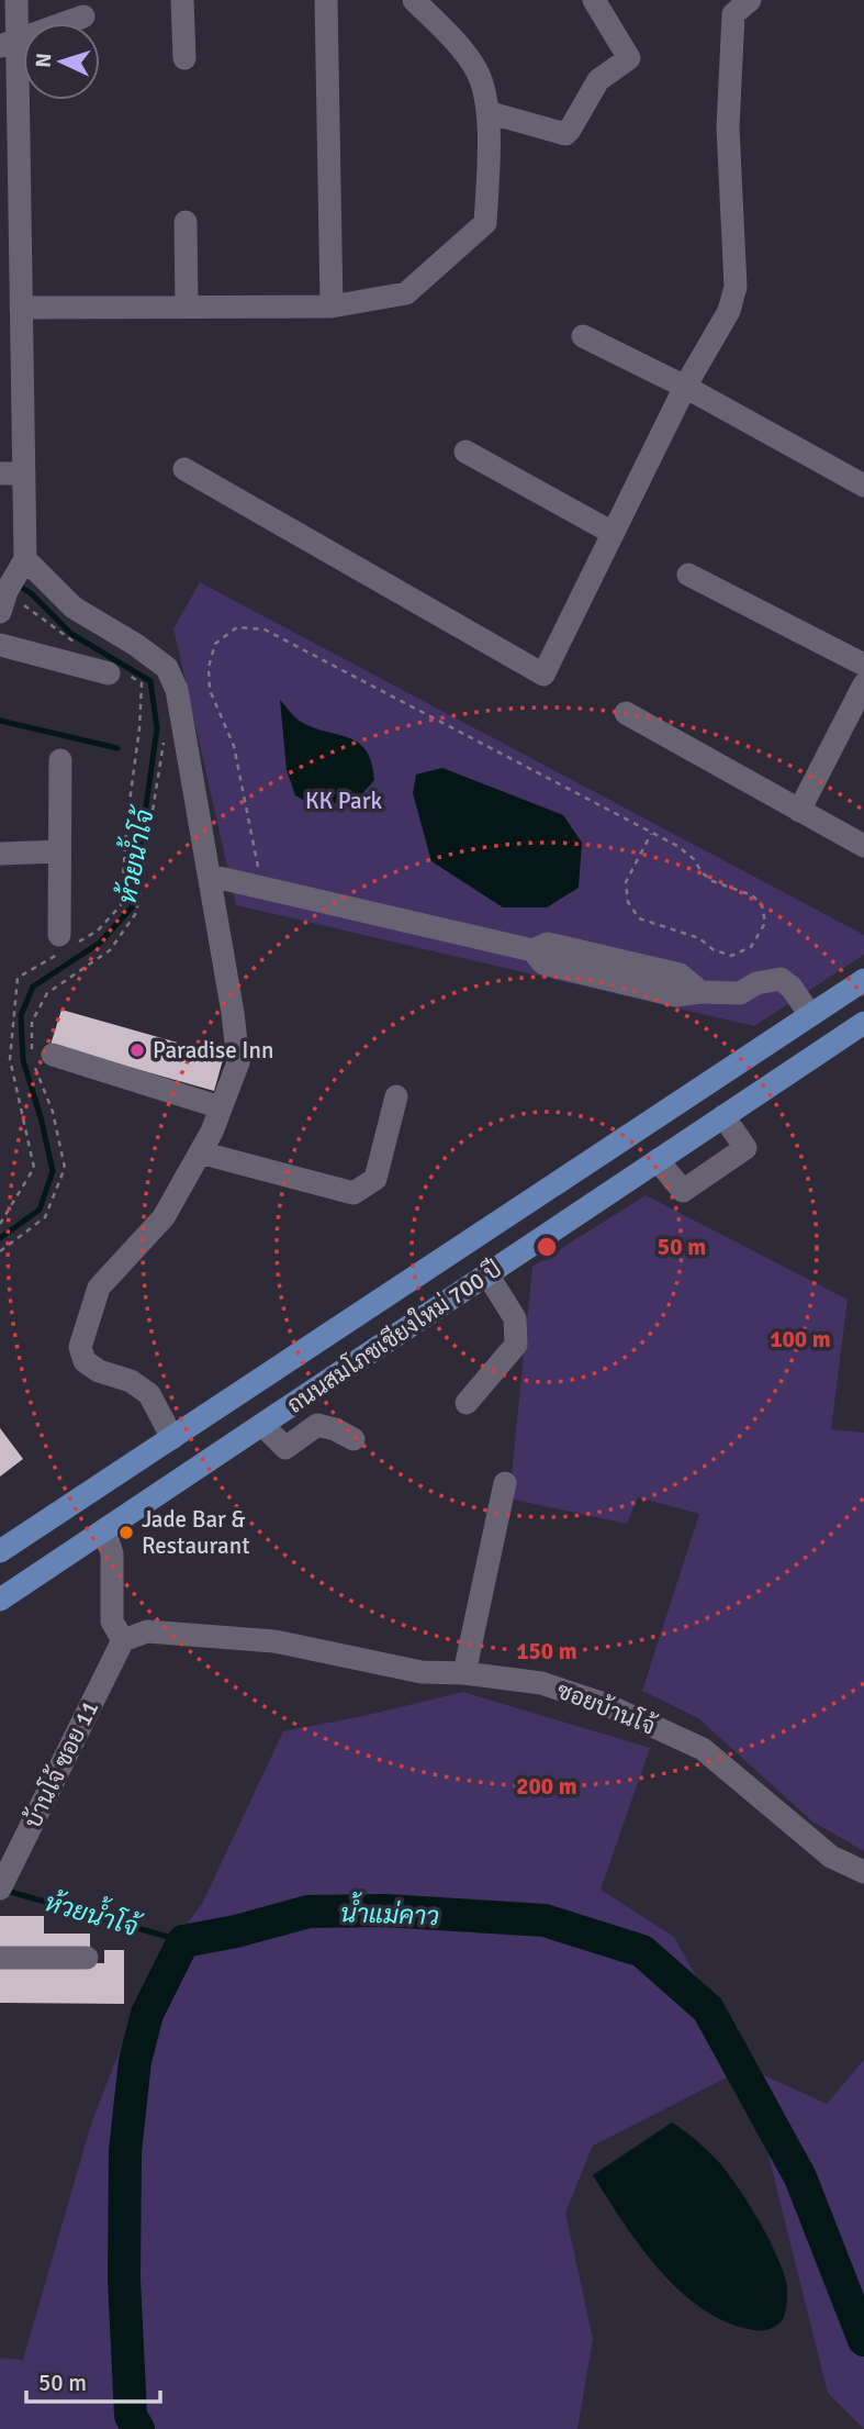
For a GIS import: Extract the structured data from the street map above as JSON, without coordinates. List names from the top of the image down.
{
  "streets": {
    "main road": ["ถนนสมโภชเชียงใหม่ 700 ปี"],
    "street": ["ซอยบ้านโจ้", "บ้านโจ้ ซอย 11"]
  },
  "crossings": [
    ["ซอยบ้านโจ้", "บ้านโจ้ ซอย 11"]
  ],
  "water": ["ห้วยน้ำโจ้", "น้ำแม่คาว"],
  "parks": ["KK Park"],
  "places": ["Paradise Inn", "Jade Bar & Restaurant"],
  "scale_bar": "50 m",
  "north": "left",
  "rings": [
    "50 m",
    "100 m",
    "150 m",
    "200 m"
  ]
}
